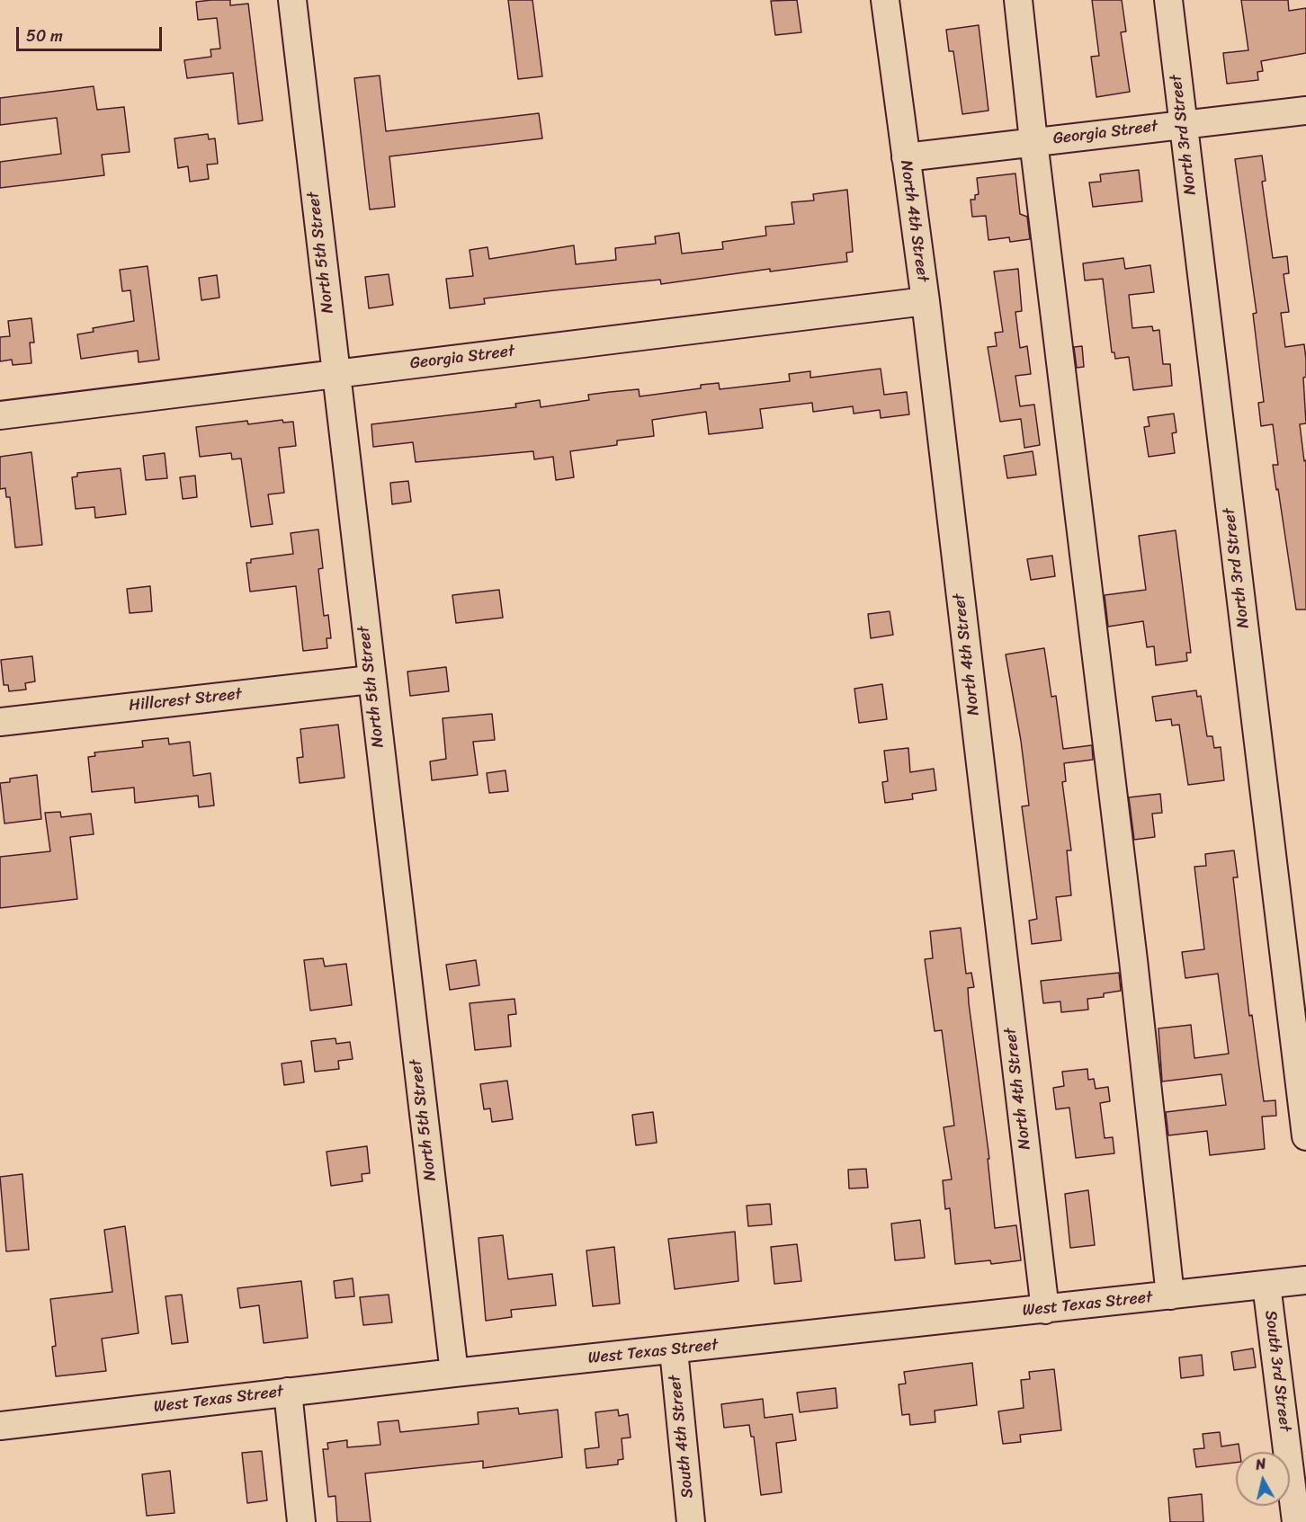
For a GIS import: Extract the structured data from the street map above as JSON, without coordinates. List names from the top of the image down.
{
  "streets": {
    "street": [
      "Georgia Street",
      "North 3rd Street",
      "North 4th Street",
      "North 5th Street",
      "Hillcrest Street",
      "West Texas Street",
      "South 3rd Street",
      "South 4th Street"
    ]
  },
  "crossings": [
    ["Georgia Street", "North 3rd Street"],
    ["Georgia Street", "North 4th Street"],
    ["Georgia Street", "North 5th Street"],
    ["North 4th Street", "West Texas Street"],
    ["North 5th Street", "Hillcrest Street"],
    ["North 5th Street", "West Texas Street"],
    ["West Texas Street", "South 3rd Street"],
    ["West Texas Street", "South 4th Street"]
  ],
  "scale_bar": "50 m",
  "north": "top"
}
